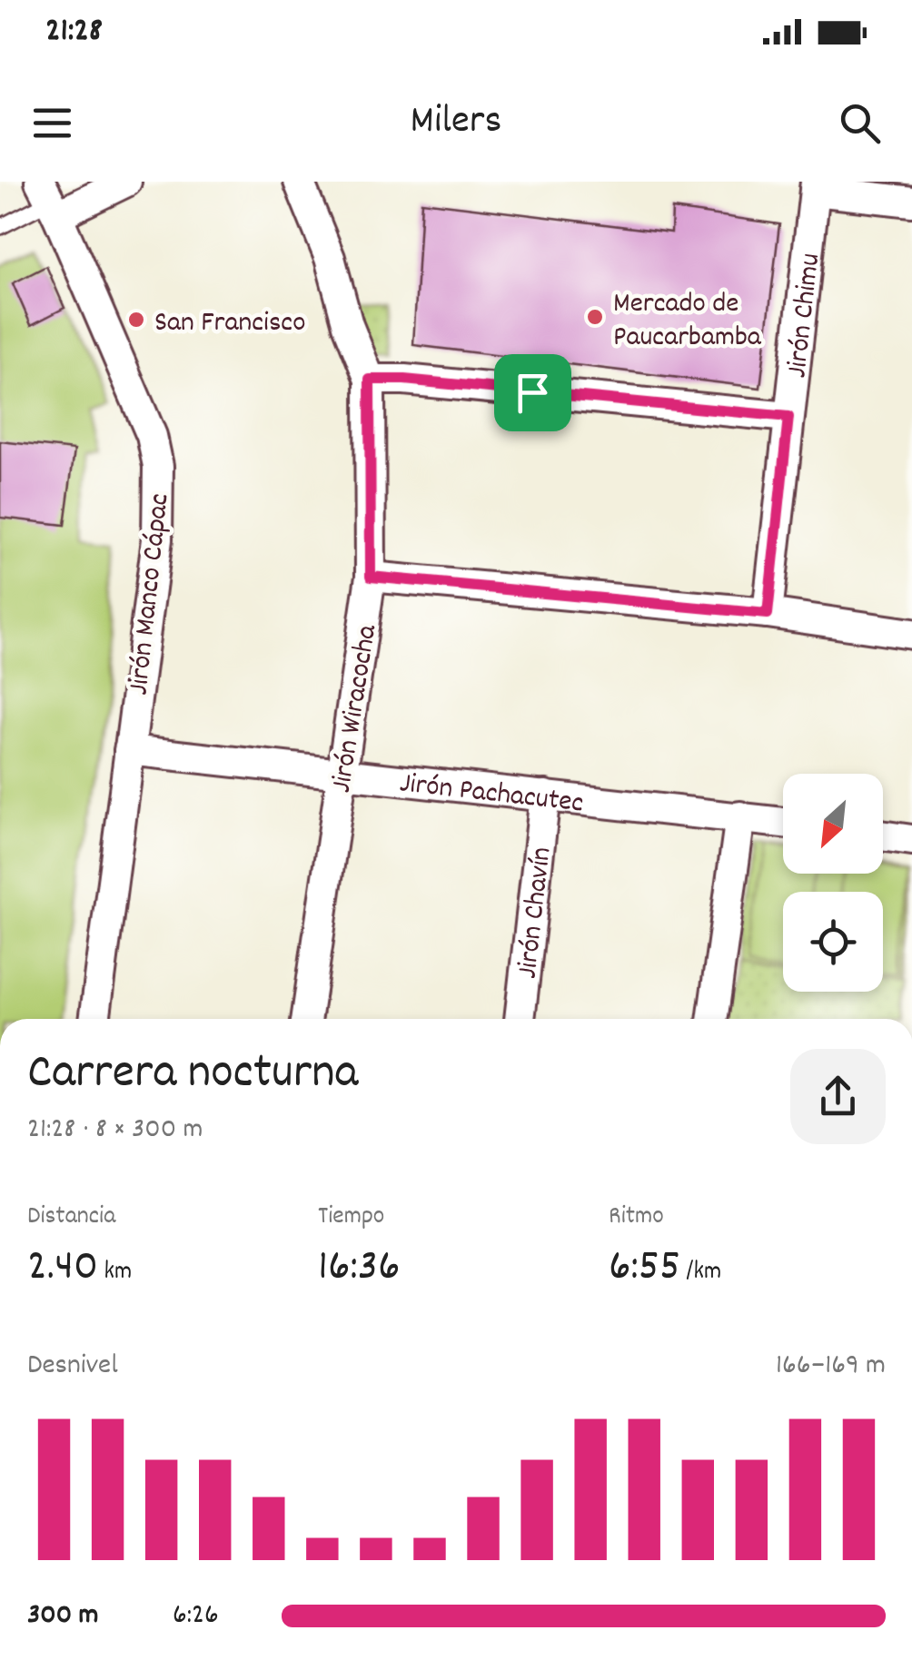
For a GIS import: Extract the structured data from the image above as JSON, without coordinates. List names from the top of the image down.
{
  "streets": {
    "street": [
      "Jirón Chimu",
      "Jirón Manco Cápac",
      "Jirón Wiracocha",
      "Jirón Pachacutec",
      "Jirón Chavín"
    ]
  },
  "crossings": [
    ["Jirón Manco Cápac", "Jirón Pachacutec"],
    ["Jirón Wiracocha", "Jirón Pachacutec"],
    ["Jirón Pachacutec", "Jirón Chavín"]
  ],
  "places": ["Mercado de Paucarbamba", "San Francisco"],
  "north": "bottom left",
  "page": {
    "status": "21:28",
    "header": "Milers",
    "heading": ["Carrera nocturna", "21:28 · 8 × 300 m"],
    "stats": [
      ["Distancia", "2.40 km"],
      ["Tiempo", "16:36"],
      ["Ritmo", "6:55 /km"]
    ],
    "chart": ["Desnivel", "166–169 m"],
    "list": [
      {
        "name": "300 m",
        "note": "6:26"
      }
    ]
  }
}
